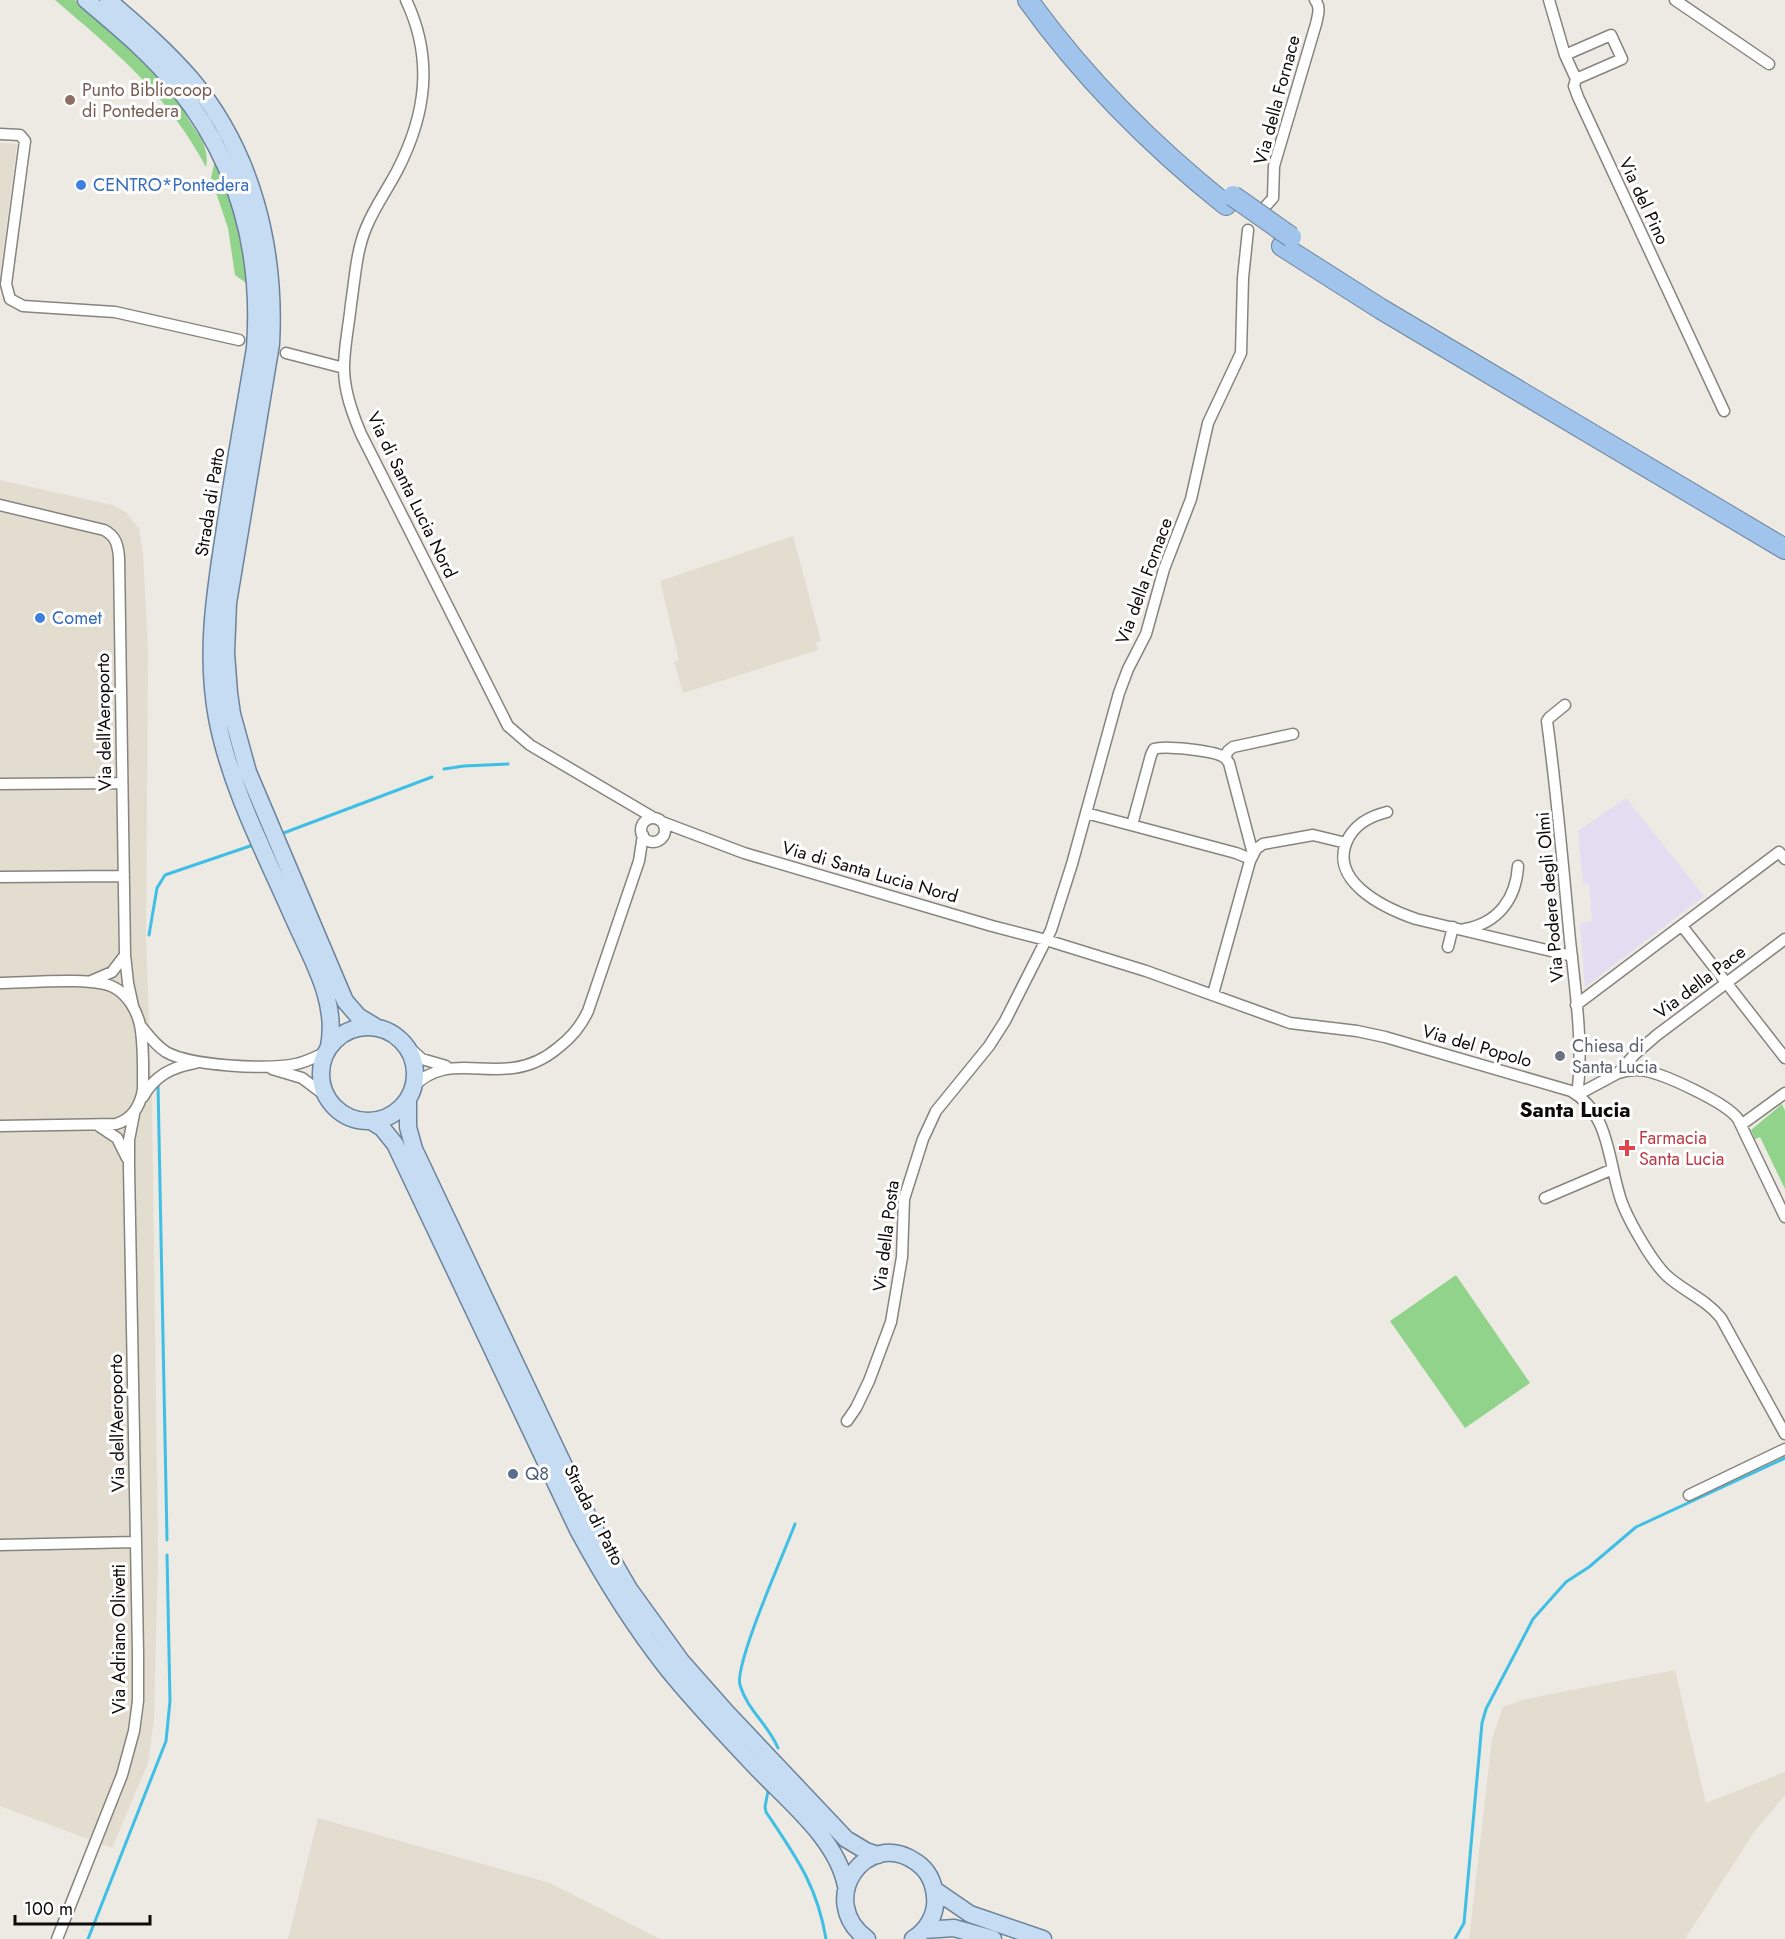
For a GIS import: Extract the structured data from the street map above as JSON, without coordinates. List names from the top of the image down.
{
  "streets": {
    "main road": ["Strada di Patto"],
    "street": [
      "Via della Fornace",
      "Via del Pino",
      "Via di Santa Lucia Nord",
      "Via dell'Aeroporto",
      "Via Podere degli Olmi",
      "Via della Pace",
      "Via del Popolo",
      "Via della Posta",
      "Via Adriano Olivetti"
    ]
  },
  "crossings": [
    ["Via della Fornace", "Via di Santa Lucia Nord"],
    ["Via della Fornace", "Via del Popolo"],
    ["Via della Fornace", "Via della Posta"],
    ["Via di Santa Lucia Nord", "Via del Popolo"],
    ["Via di Santa Lucia Nord", "Via della Posta"],
    ["Via dell'Aeroporto", "Via Adriano Olivetti"],
    ["Via Podere degli Olmi", "Via della Pace"],
    ["Via Podere degli Olmi", "Via del Popolo"],
    ["Via della Pace", "Via del Popolo"],
    ["Via del Popolo", "Via della Posta"]
  ],
  "districts": ["Santa Lucia"],
  "places": {
    "other": [
      "Punto Bibliocoop di Pontedera",
      "CENTRO*Pontedera",
      "Comet",
      "Chiesa di Santa Lucia",
      "Q8"
    ],
    "health": ["Farmacia Santa Lucia"]
  },
  "scale_bar": "100 m"
}
